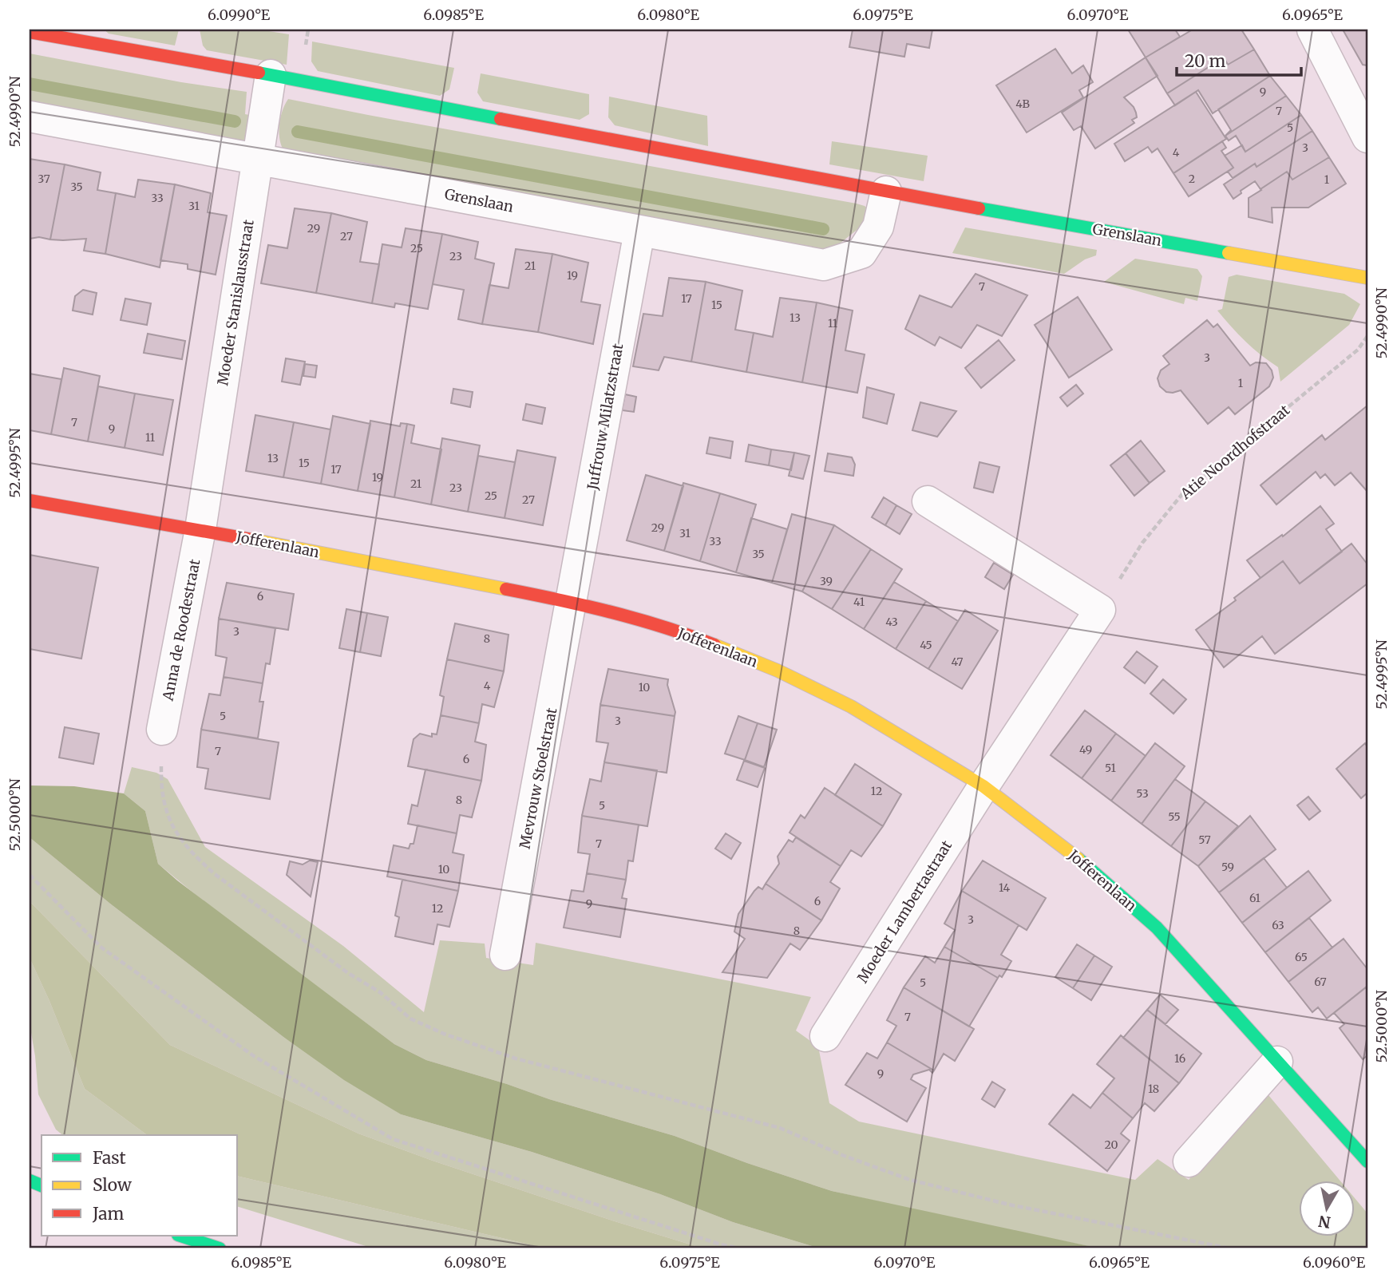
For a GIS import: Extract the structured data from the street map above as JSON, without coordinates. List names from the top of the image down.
{
  "streets": {
    "street": [
      "Grenslaan",
      "Moeder Stanislausstraat",
      "Juffrouw Milatzstraat",
      "Jofferenlaan",
      "Anna de Roodestraat",
      "Mevrouw Stoelstraat",
      "Moeder Lambertastraat"
    ],
    "path": ["Atie Noordhofstraat"]
  },
  "crossings": [
    ["Grenslaan", "Moeder Stanislausstraat"],
    ["Grenslaan", "Juffrouw Milatzstraat"],
    ["Moeder Stanislausstraat", "Jofferenlaan"],
    ["Moeder Stanislausstraat", "Anna de Roodestraat"],
    ["Juffrouw Milatzstraat", "Jofferenlaan"],
    ["Juffrouw Milatzstraat", "Mevrouw Stoelstraat"],
    ["Jofferenlaan", "Anna de Roodestraat"],
    ["Jofferenlaan", "Mevrouw Stoelstraat"],
    ["Jofferenlaan", "Moeder Lambertastraat"]
  ],
  "house_numbers": [
    "9",
    "4B",
    "7",
    "5",
    "3",
    "4",
    "37",
    "2",
    "1",
    "35",
    "33",
    "31",
    "29",
    "27",
    "25",
    "23",
    "21",
    "19",
    "7",
    "17",
    "15",
    "13",
    "11",
    "3",
    "1",
    "7",
    "9",
    "11",
    "13",
    "15",
    "17",
    "19",
    "21",
    "23",
    "25",
    "27",
    "29",
    "31",
    "33",
    "35",
    "39",
    "6",
    "41",
    "43",
    "3",
    "8",
    "45",
    "47",
    "4",
    "10",
    "5",
    "3",
    "49",
    "7",
    "6",
    "51",
    "12",
    "53",
    "8",
    "5",
    "55",
    "57",
    "7",
    "59",
    "10",
    "14",
    "61",
    "6",
    "9",
    "12",
    "3",
    "63",
    "8",
    "65",
    "67",
    "5",
    "7",
    "16",
    "9",
    "18",
    "20"
  ],
  "legend": ["Fast", "Slow", "Jam"],
  "scale_bar": "20 m",
  "north": "bottom",
  "coordinates": [
    "6.0990°E",
    "6.0985°E",
    "6.0980°E",
    "6.0975°E",
    "6.0970°E",
    "6.0965°E",
    "52.4990°N",
    "52.4995°N",
    "52.5000°N",
    "6.0960°E"
  ]
}
